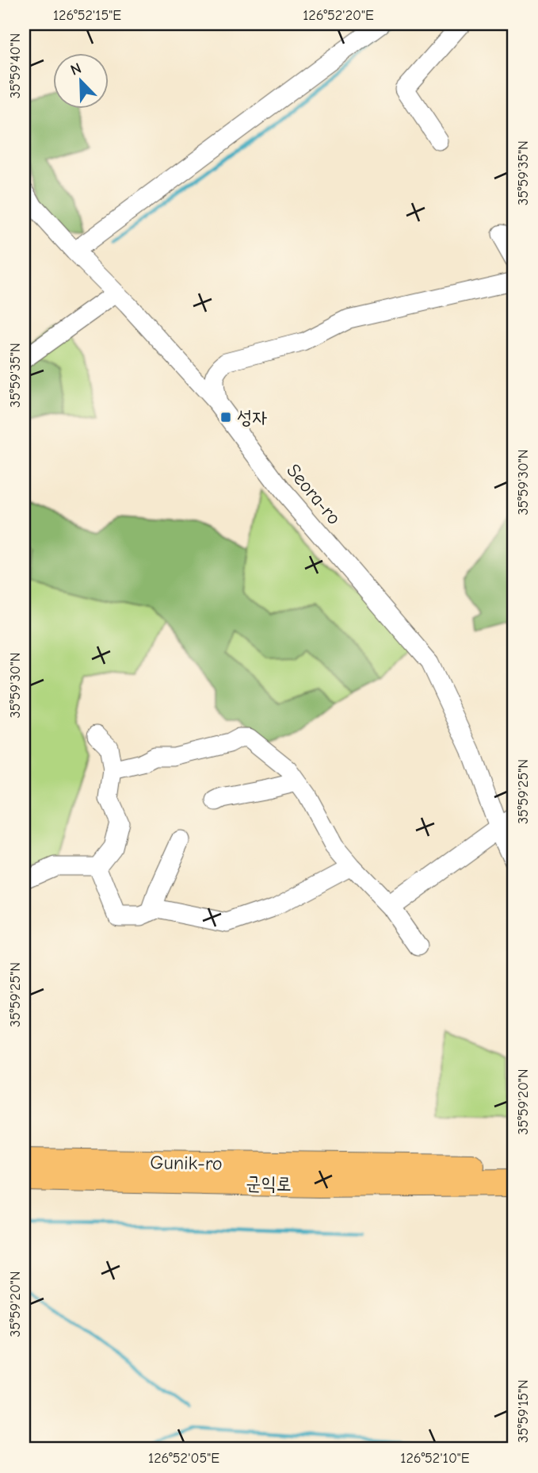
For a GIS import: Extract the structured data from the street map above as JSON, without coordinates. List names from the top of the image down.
{
  "streets": {
    "highway": ["Gunik-ro", "군익로"],
    "street": ["Seora-ro"]
  },
  "places": {
    "transit": ["성자"]
  },
  "north": "top left",
  "coordinates": [
    "126°52'15\"E",
    "126°52'20\"E",
    "35°59'40\"N",
    "35°59'35\"N",
    "35°59'30\"N",
    "35°59'25\"N",
    "35°59'20\"N",
    "35°59'15\"N",
    "126°52'05\"E",
    "126°52'10\"E"
  ]
}
